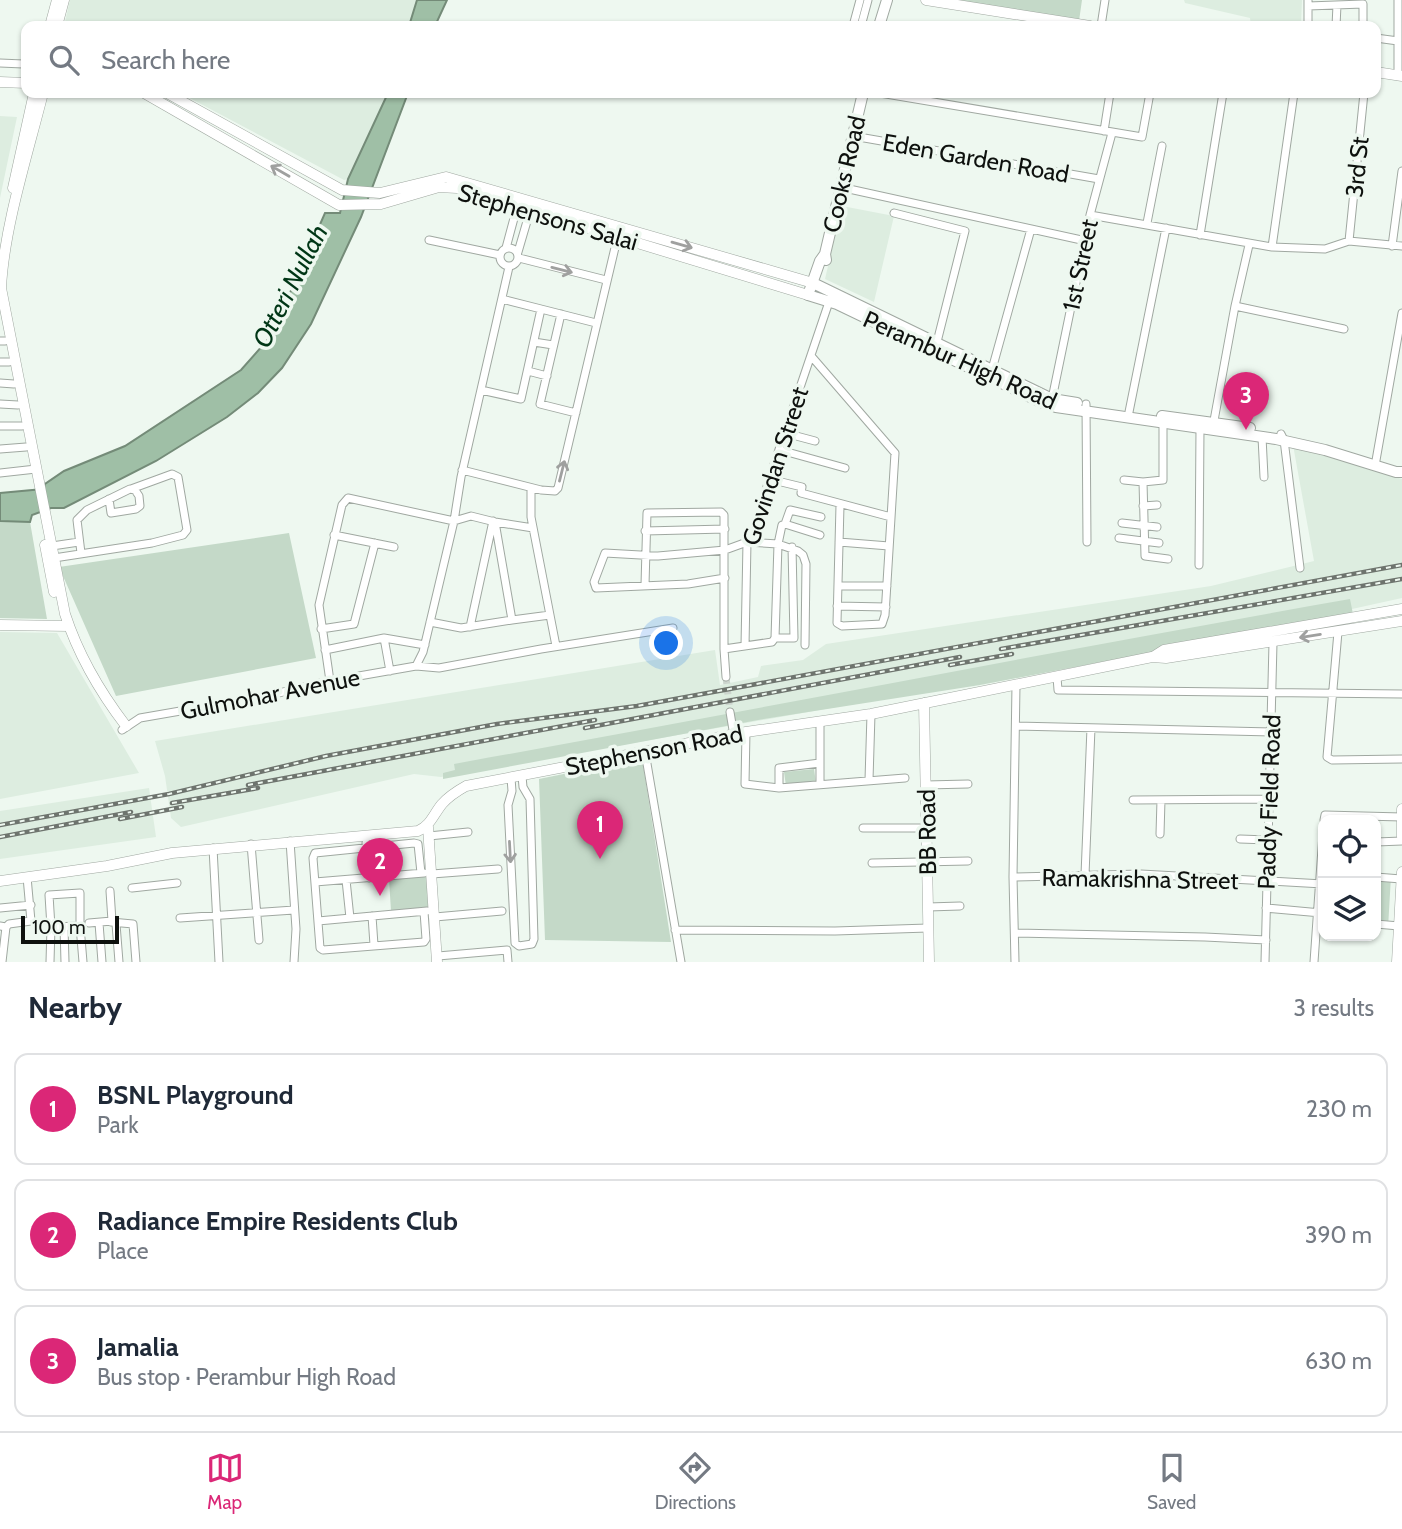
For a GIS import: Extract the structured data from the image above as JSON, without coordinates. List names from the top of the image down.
{
  "streets": {
    "main road": [
      "Cooks Road",
      "Stephensons Salai",
      "Perambur High Road",
      "Stephenson Road",
      "BB Road"
    ],
    "street": [
      "Eden Garden Road",
      "3rd St",
      "1st Street",
      "Govindan Street",
      "Gulmohar Avenue",
      "Paddy Field Road",
      "Ramakrishna Street"
    ]
  },
  "crossings": [
    ["Eden Garden Road", "Cooks Road"],
    ["Eden Garden Road", "1st Street"],
    ["Cooks Road", "Stephensons Salai"],
    ["Cooks Road", "Perambur High Road"],
    ["Stephensons Salai", "Perambur High Road"],
    ["1st Street", "Perambur High Road"],
    ["Perambur High Road", "Govindan Street"],
    ["Stephenson Road", "BB Road"],
    ["Paddy Field Road", "Ramakrishna Street"]
  ],
  "water": ["Otteri Nullah"],
  "scale_bar": "100 m",
  "page": {
    "search": "Search here",
    "pins": ["3", "1", "2"],
    "scale": "100 m",
    "heading": ["Nearby", "3 results"],
    "list": [
      {
        "mark": "1",
        "name": "BSNL Playground",
        "note": "Park",
        "value": "230 m"
      },
      {
        "mark": "2",
        "name": "Radiance Empire Residents Club",
        "note": "Place",
        "value": "390 m"
      },
      {
        "mark": "3",
        "name": "Jamalia",
        "note": "Bus stop · Perambur High Road",
        "value": "630 m"
      }
    ],
    "nav": ["Map", "Directions", "Saved"]
  }
}
